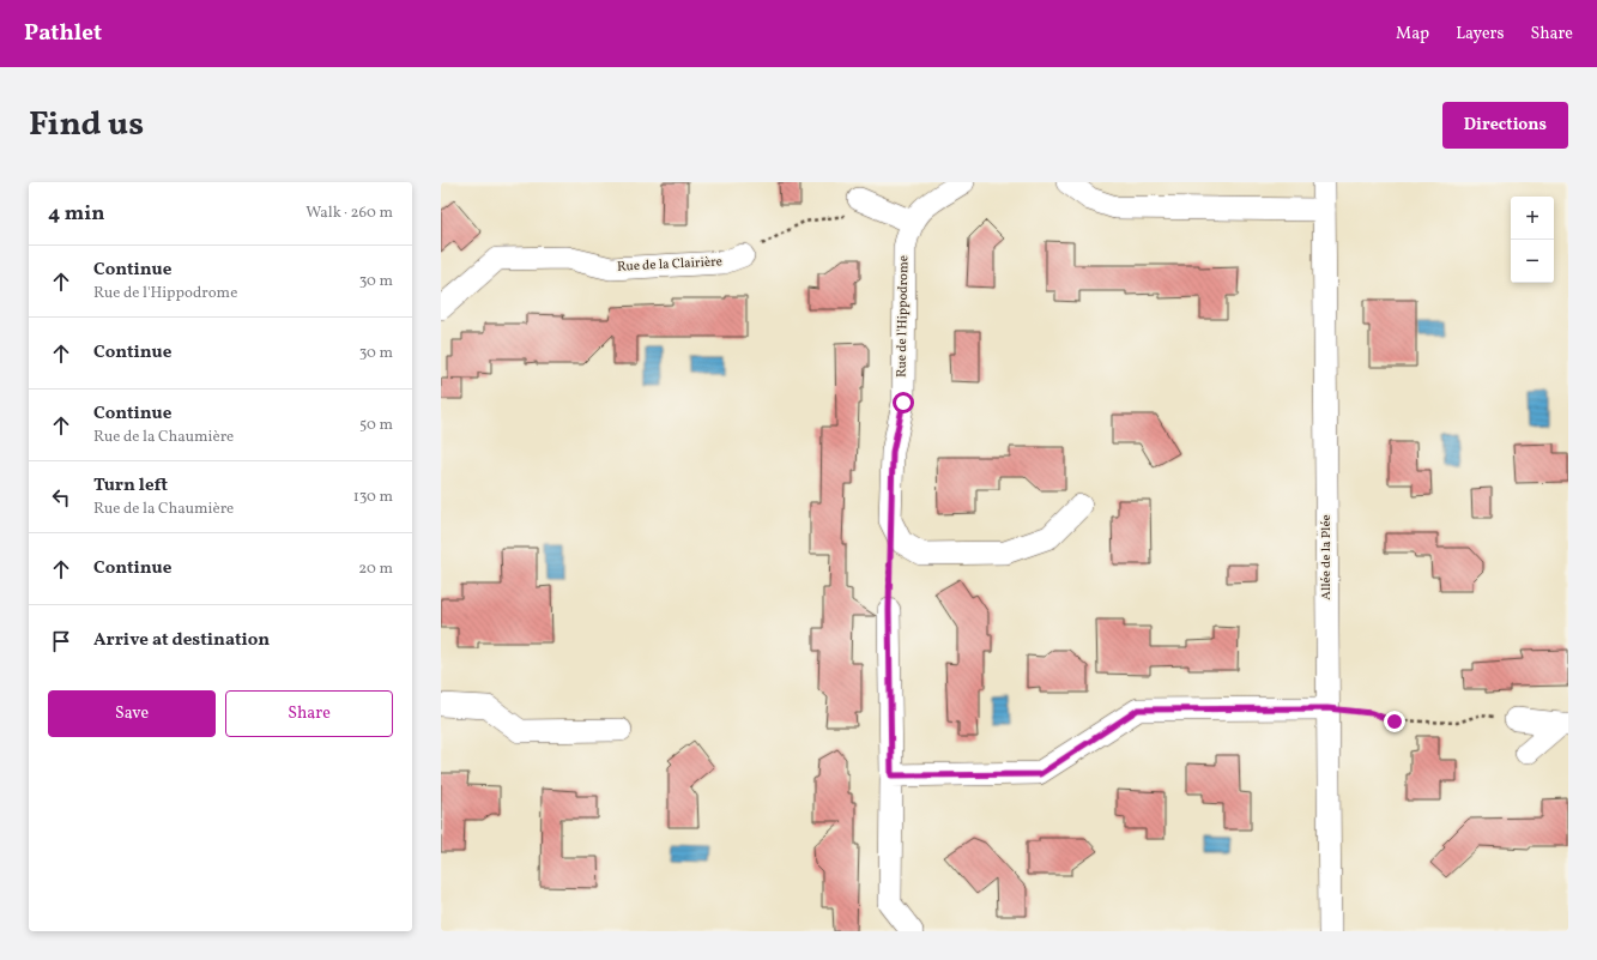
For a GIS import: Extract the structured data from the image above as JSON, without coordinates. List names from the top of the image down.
{
  "streets": {
    "street": ["Rue de la Clairière", "Rue de l'Hippodrome", "Allée de la Plée"]
  },
  "page": {
    "header": "Pathlet",
    "nav": ["Map", "Layers", "Share"],
    "title": "Find us",
    "buttons": [
      "Directions",
      ["Save", "Share"]
    ],
    "heading": ["4 min", "Walk · 260 m"],
    "map_buttons": ["+", "−"],
    "list": [
      ["Continue", "Rue de l'Hippodrome", "30 m"],
      ["Continue", "30 m"],
      ["Continue", "Rue de la Chaumière", "50 m"],
      ["Turn left", "Rue de la Chaumière", "130 m"],
      ["Continue", "20 m"],
      "Arrive at destination"
    ]
  }
}
